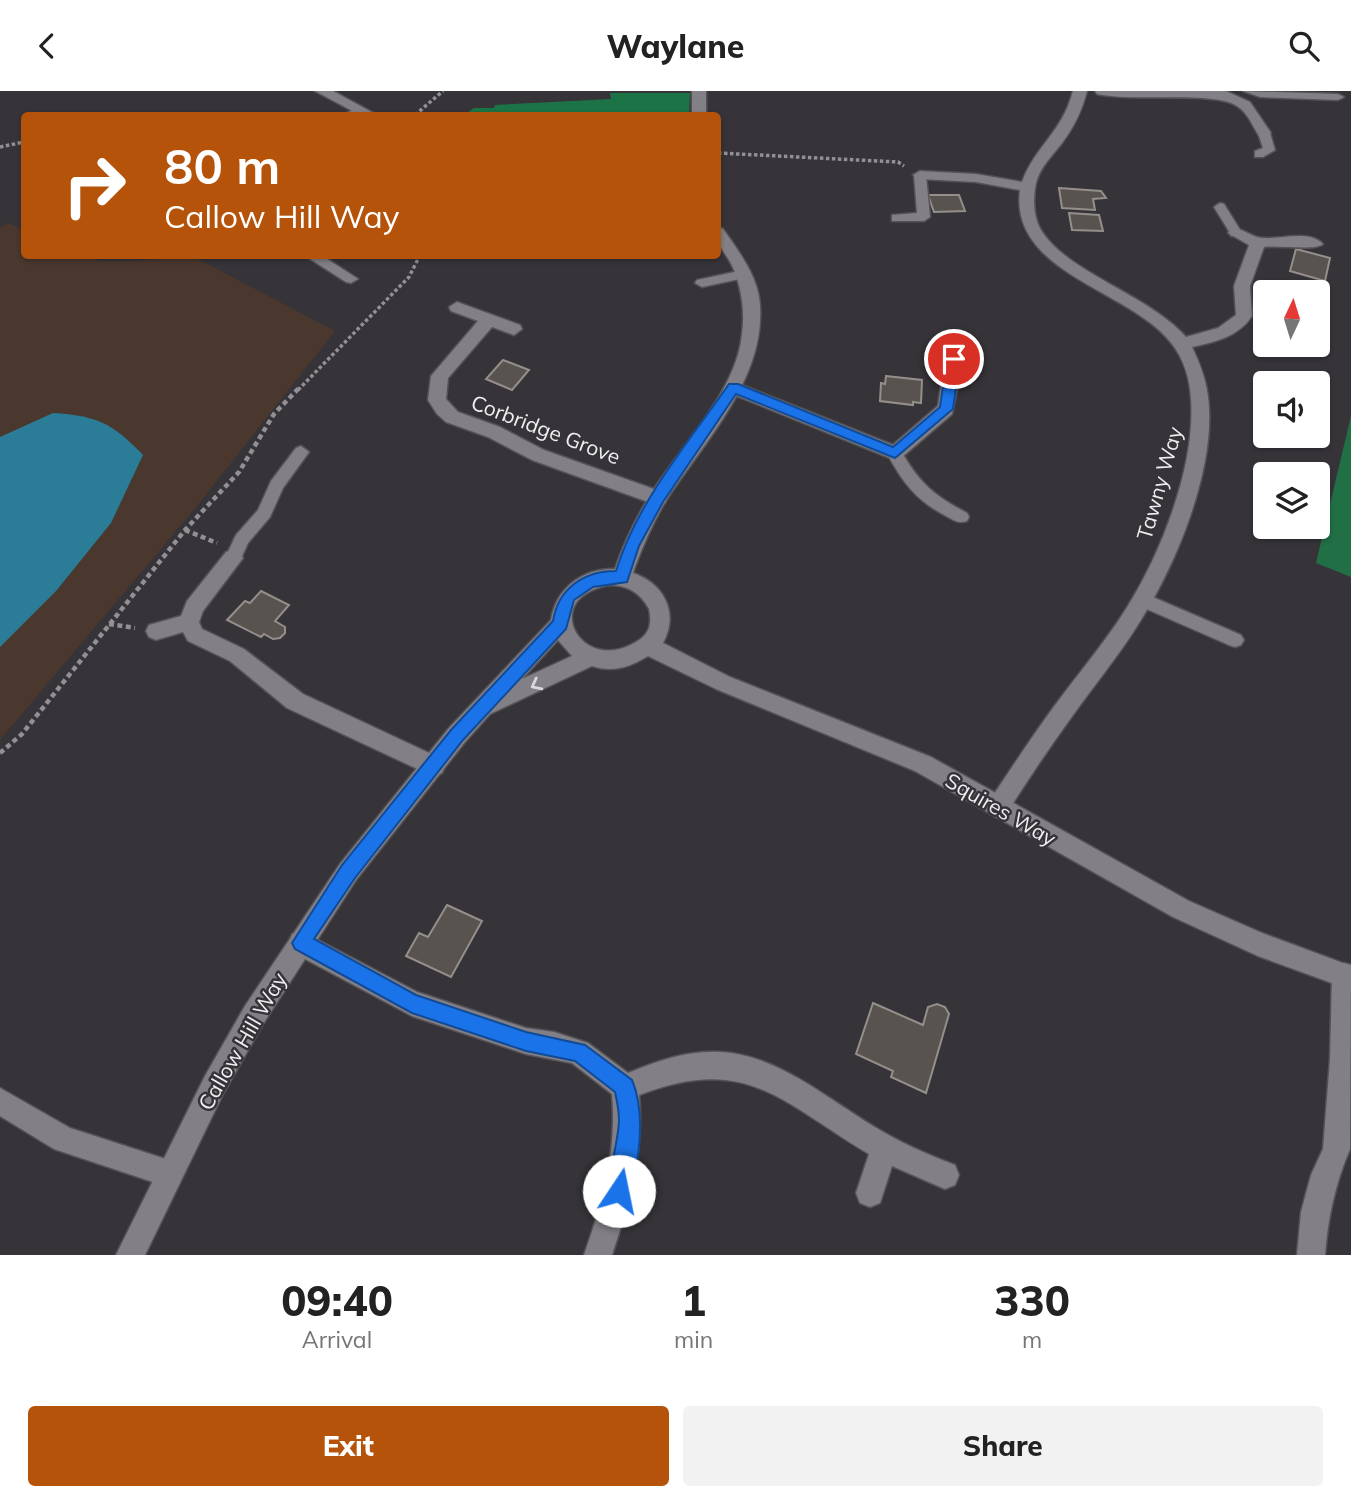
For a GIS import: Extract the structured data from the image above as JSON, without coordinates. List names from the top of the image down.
{
  "streets": {
    "street": [
      "Corbridge Grove",
      "Tawny Way",
      "Squires Way",
      "Callow Hill Way"
    ]
  },
  "crossings": [
    ["Tawny Way", "Squires Way"],
    ["Squires Way", "Callow Hill Way"]
  ],
  "north": "top",
  "page": {
    "header": "Waylane",
    "turn": ["80 m", "Callow Hill Way"],
    "eta": [
      "09:40",
      "Arrival",
      "1",
      "min",
      "330",
      "m"
    ],
    "buttons": ["Exit", "Share"]
  }
}
